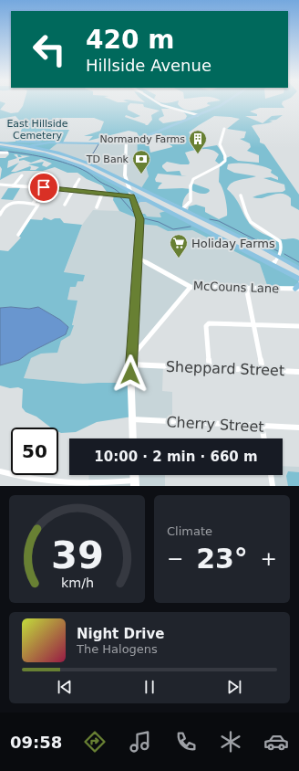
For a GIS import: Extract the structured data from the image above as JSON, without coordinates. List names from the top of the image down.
{
  "streets": {
    "street": ["McCouns Lane", "Sheppard Street", "Cherry Street"]
  },
  "parks": ["East Hillside Cemetery"],
  "places": {
    "building": ["Normandy Farms"],
    "bank": ["TD Bank"],
    "supermarket": ["Holiday Farms"]
  },
  "page": {
    "turn": ["420 m", "Hillside Avenue"],
    "limit": "50",
    "trip": "10:00 · 2 min · 660 m",
    "tile": "Climate",
    "heat": ["−", "23°", "+"],
    "song": ["Night Drive", "The Halogens"],
    "tabs": "09:58",
    "gauge": ["39", "km/h"]
  }
}
